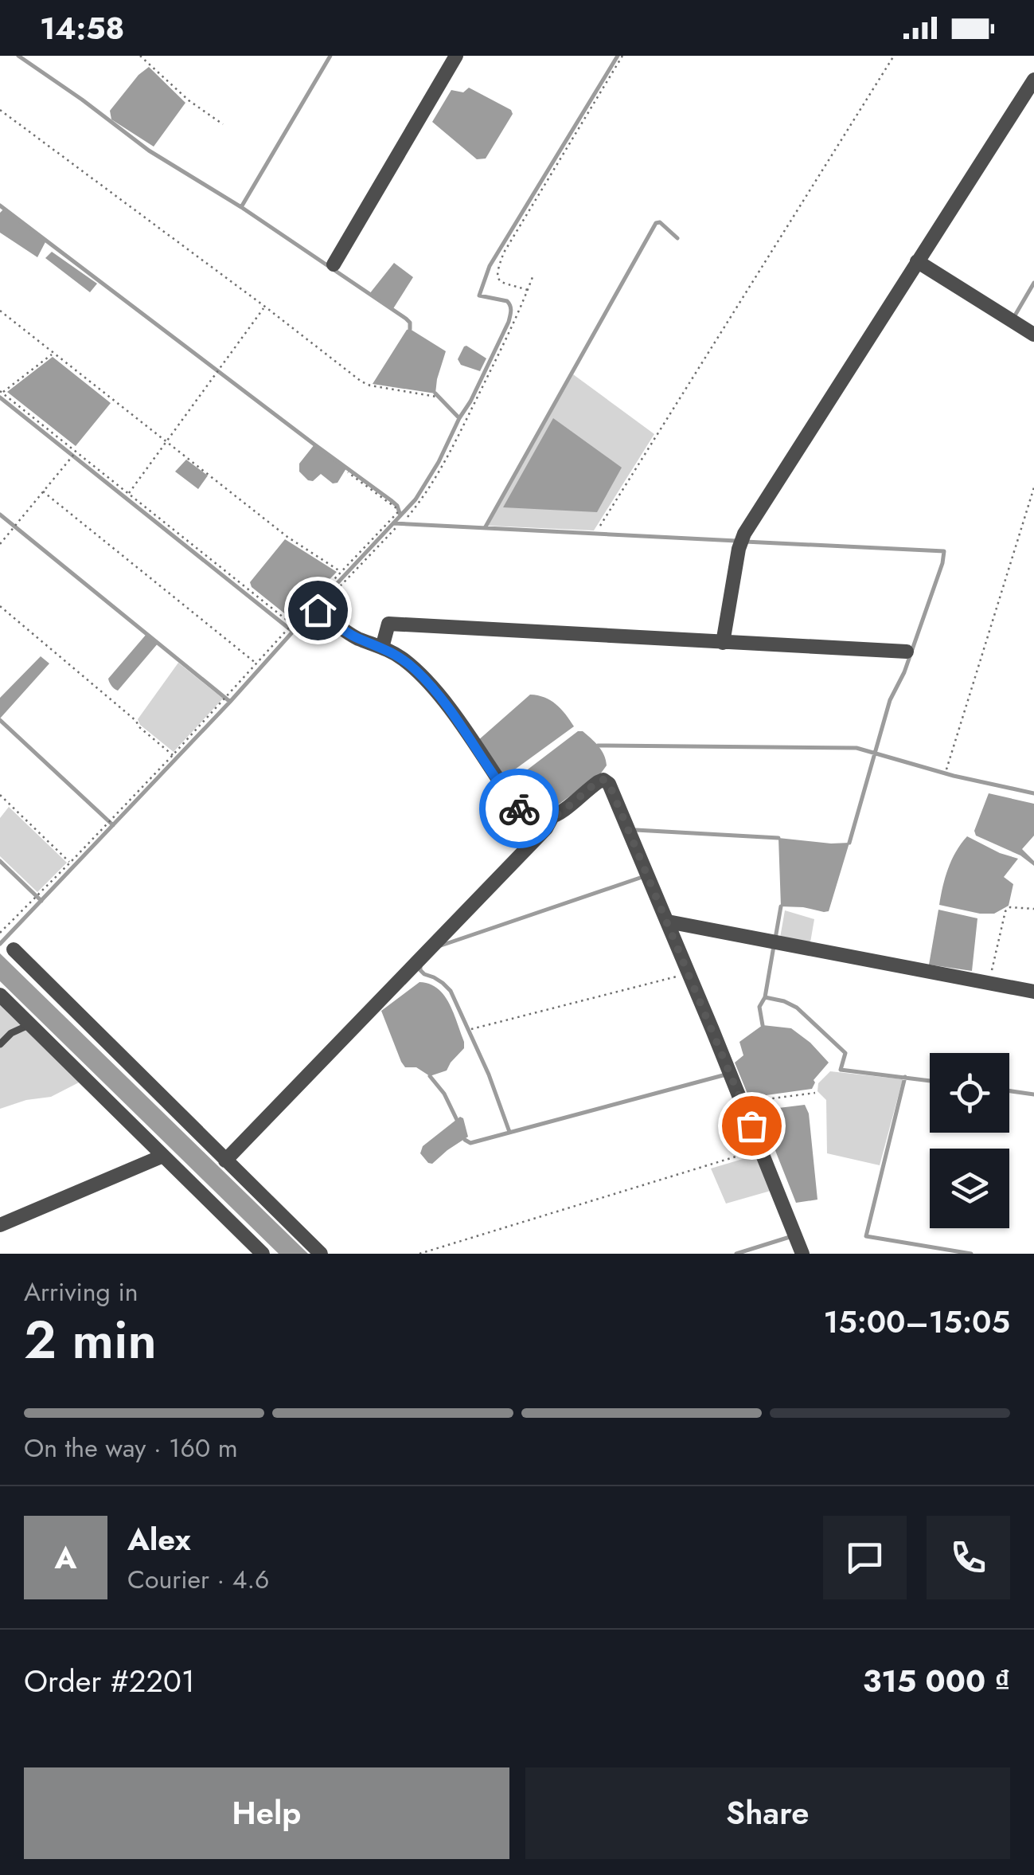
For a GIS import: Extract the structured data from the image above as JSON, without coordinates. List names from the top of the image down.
{
  "page": {
    "status": "14:58",
    "heading": ["2 min", "Arriving in", "15:00–15:05"],
    "panel": [
      "Alex",
      "Courier · 4.6",
      "Order #2201",
      "315 000 ₫"
    ],
    "bar": "On the way · 160 m",
    "round": "A",
    "buttons": ["Help", "Share"]
  }
}
